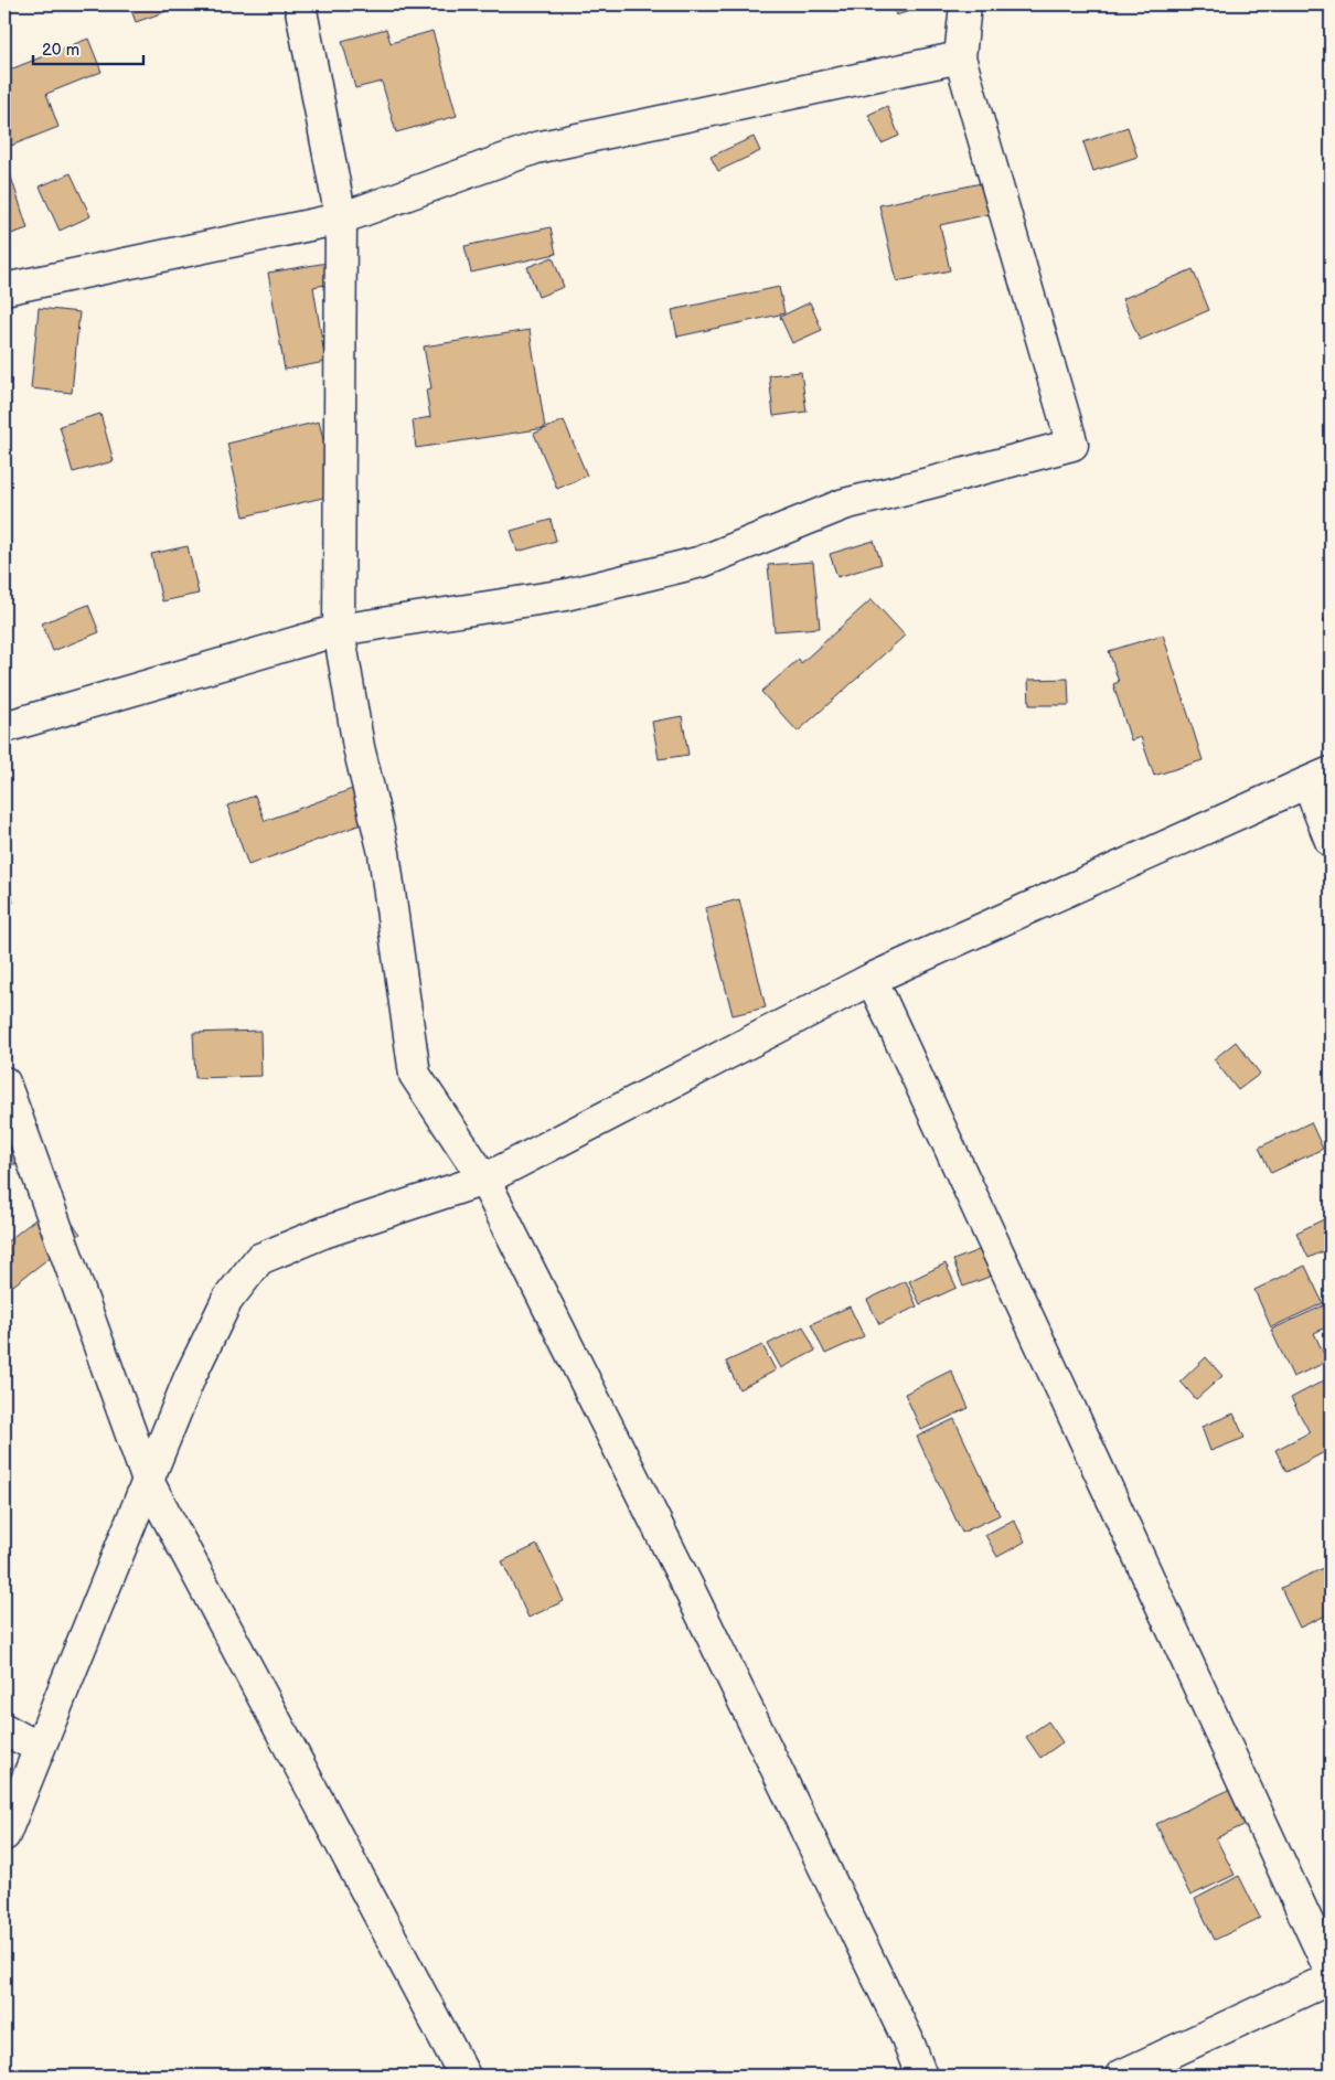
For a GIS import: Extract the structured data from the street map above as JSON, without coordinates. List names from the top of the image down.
{
  "scale_bar": "20 m"
}
